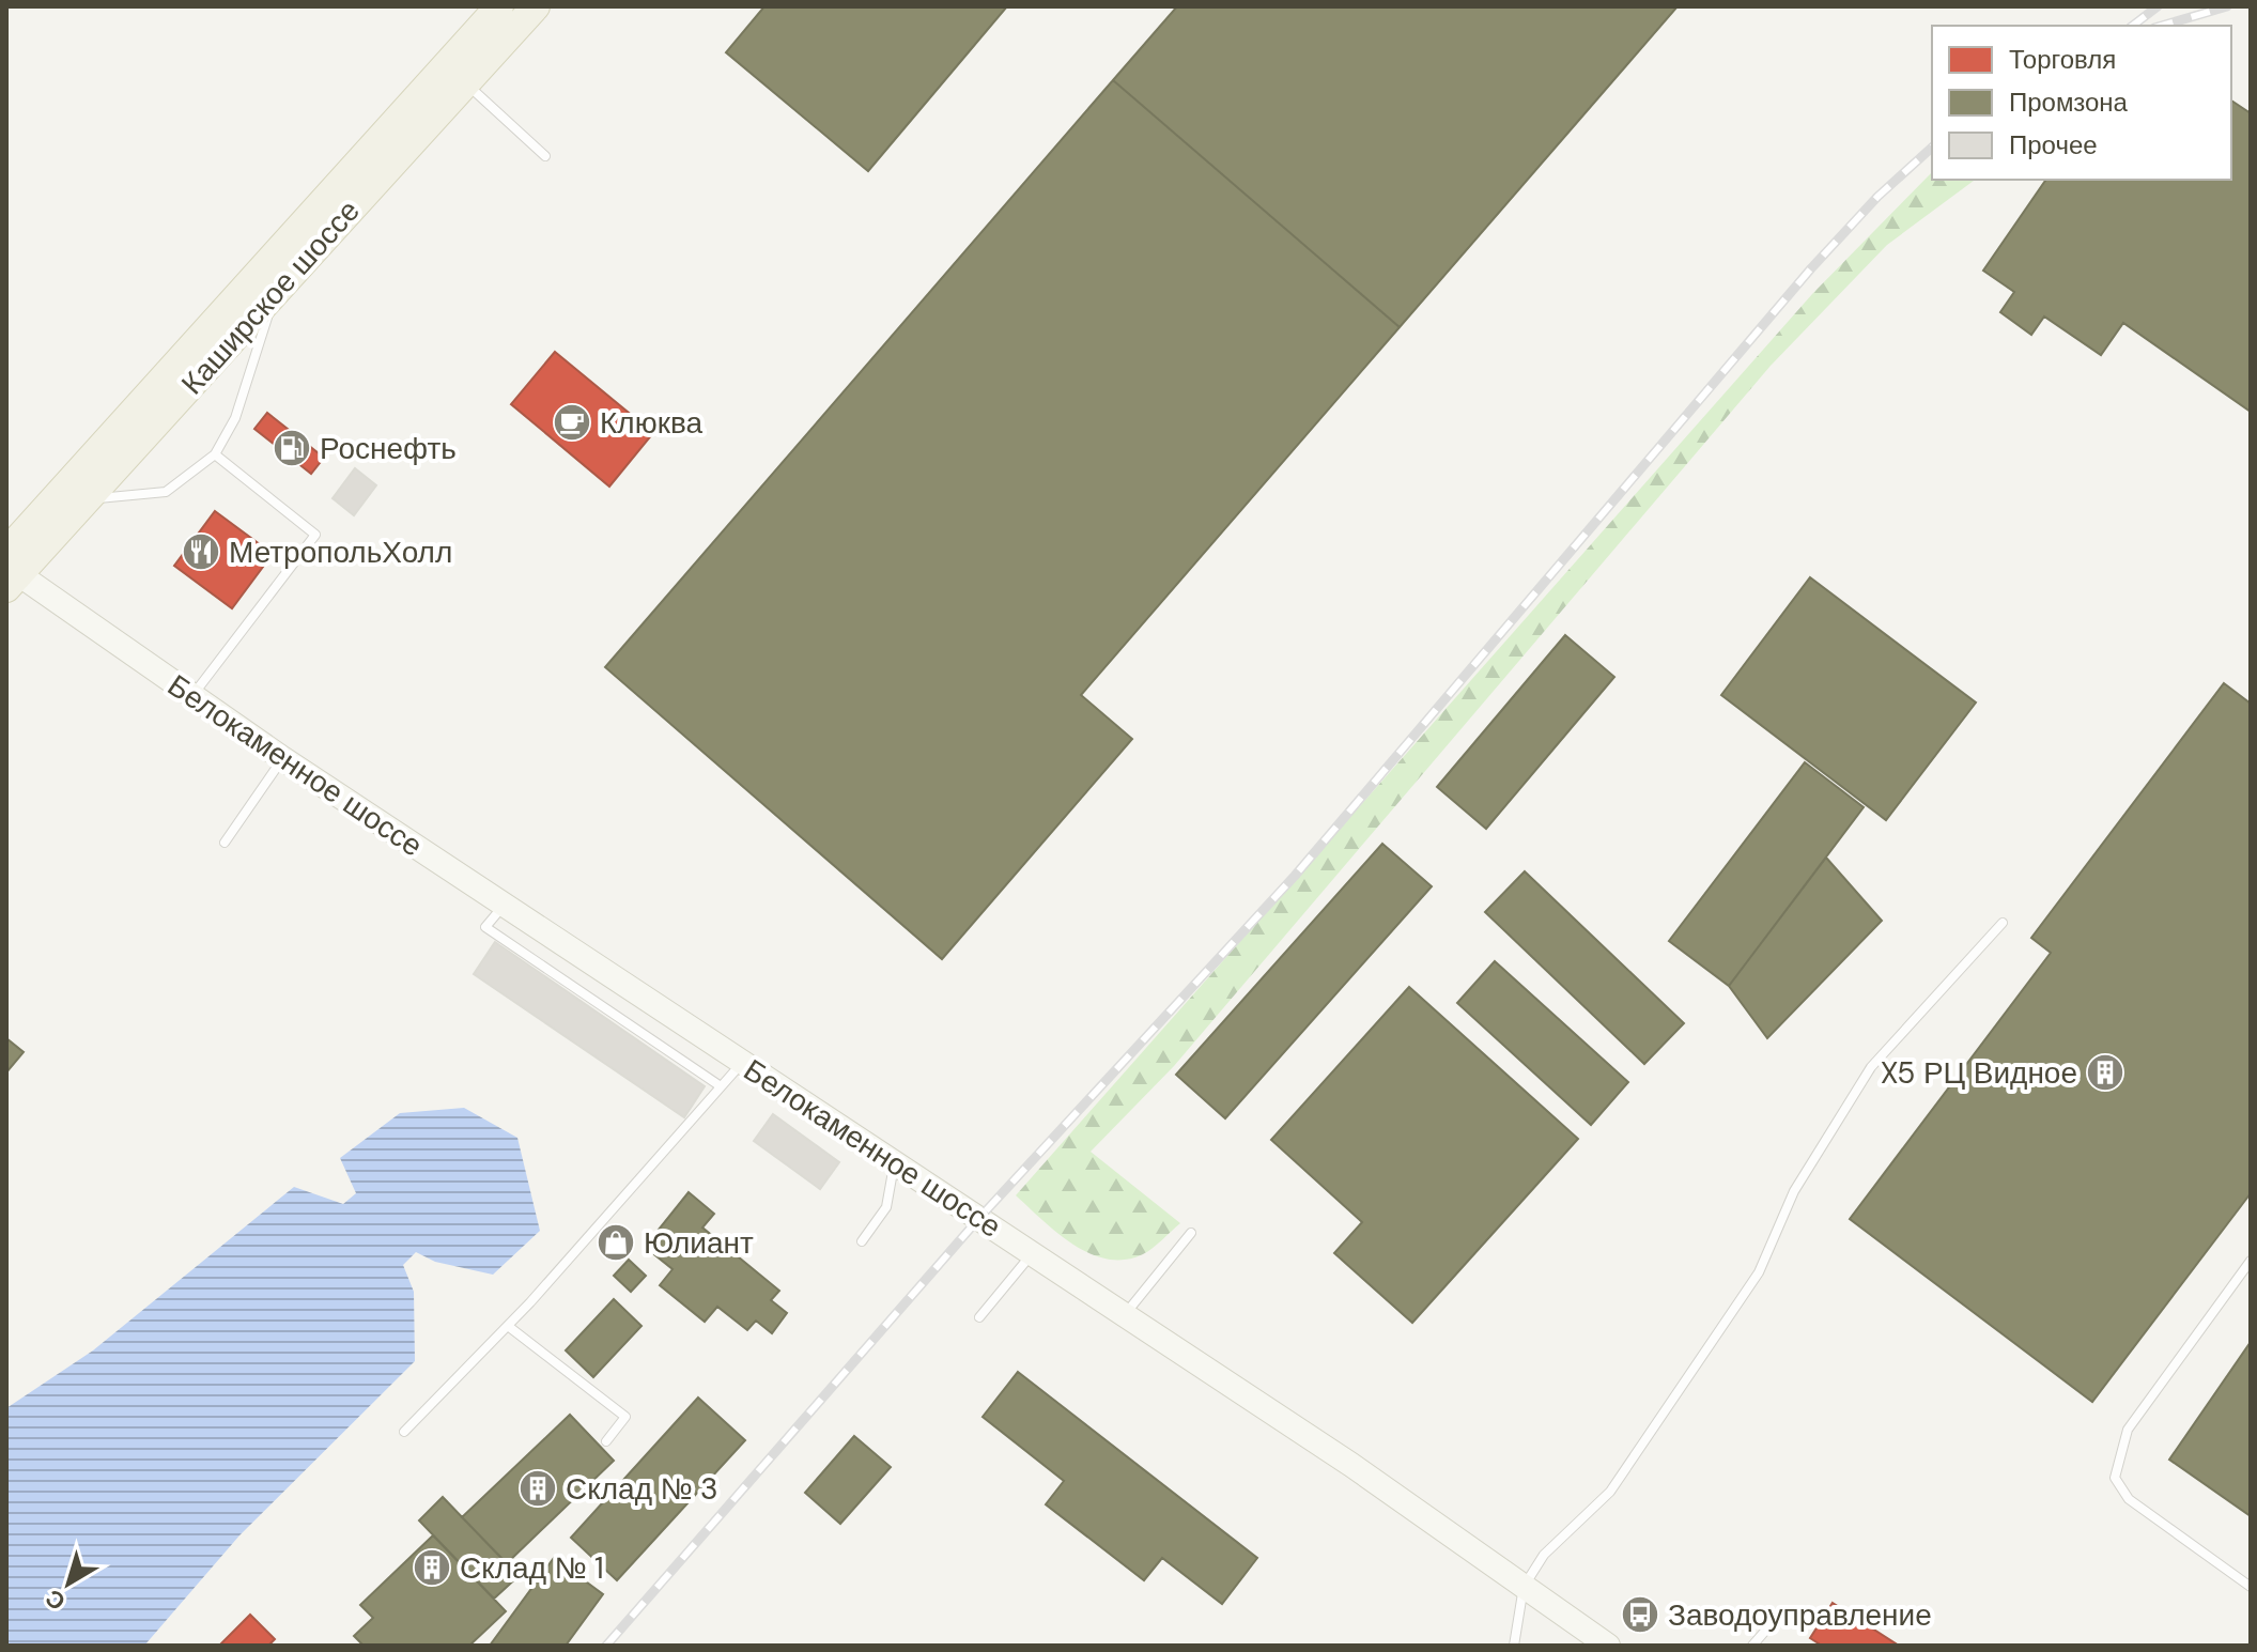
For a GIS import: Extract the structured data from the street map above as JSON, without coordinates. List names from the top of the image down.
{
  "streets": {
    "main road": ["Каширское шоссе", "Белокаменное шоссе"]
  },
  "crossings": [
    ["Каширское шоссе", "Белокаменное шоссе"]
  ],
  "places": {
    "cafe": ["Клюква"],
    "fuel station": ["Роснефть"],
    "restaurant": ["МетропольХолл"],
    "building": ["X5 РЦ Видное", "Склад № 3", "Склад № 1"],
    "shop": ["Юлиант"],
    "bus stop": ["Заводоуправление"]
  },
  "legend": ["Торговля", "Промзона", "Прочее"],
  "north": "bottom left"
}
